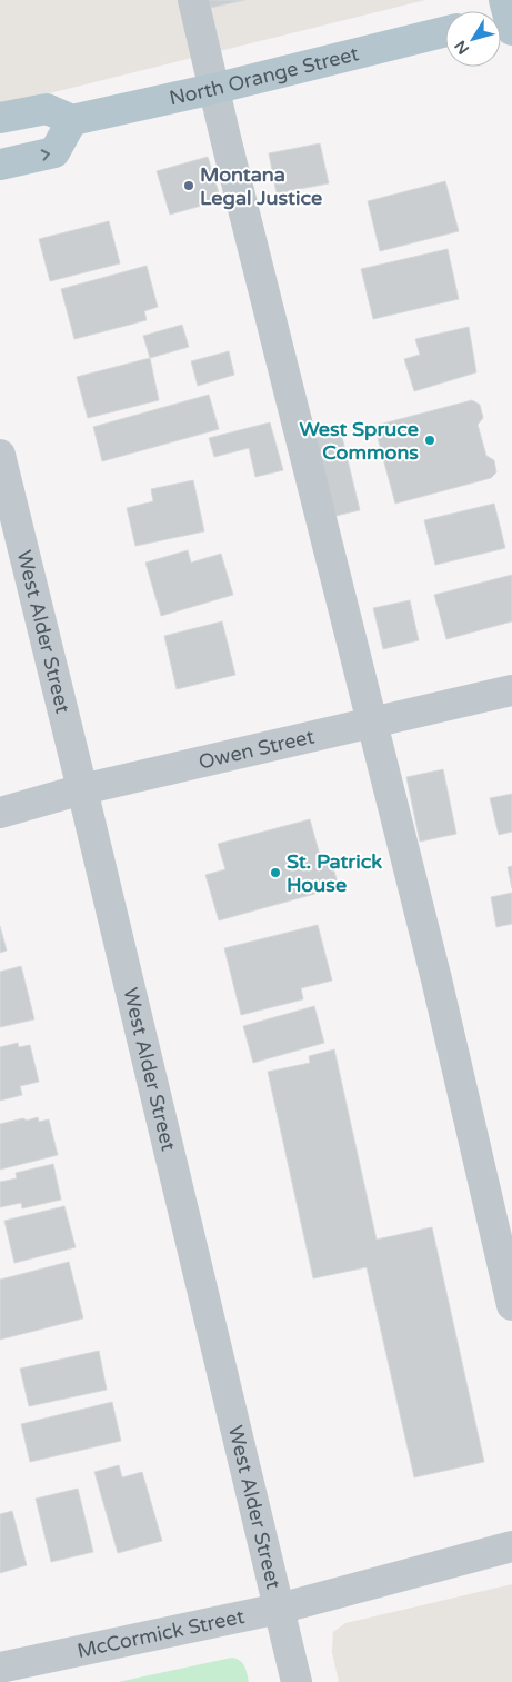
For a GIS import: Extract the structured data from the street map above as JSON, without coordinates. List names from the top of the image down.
{
  "streets": {
    "main road": ["North Orange Street"],
    "street": ["West Alder Street", "Owen Street", "McCormick Street"]
  },
  "crossings": [
    ["West Alder Street", "Owen Street"],
    ["West Alder Street", "McCormick Street"]
  ],
  "places": ["Montana Legal Justice", "West Spruce Commons", "St. Patrick House"],
  "north": "bottom left"
}
